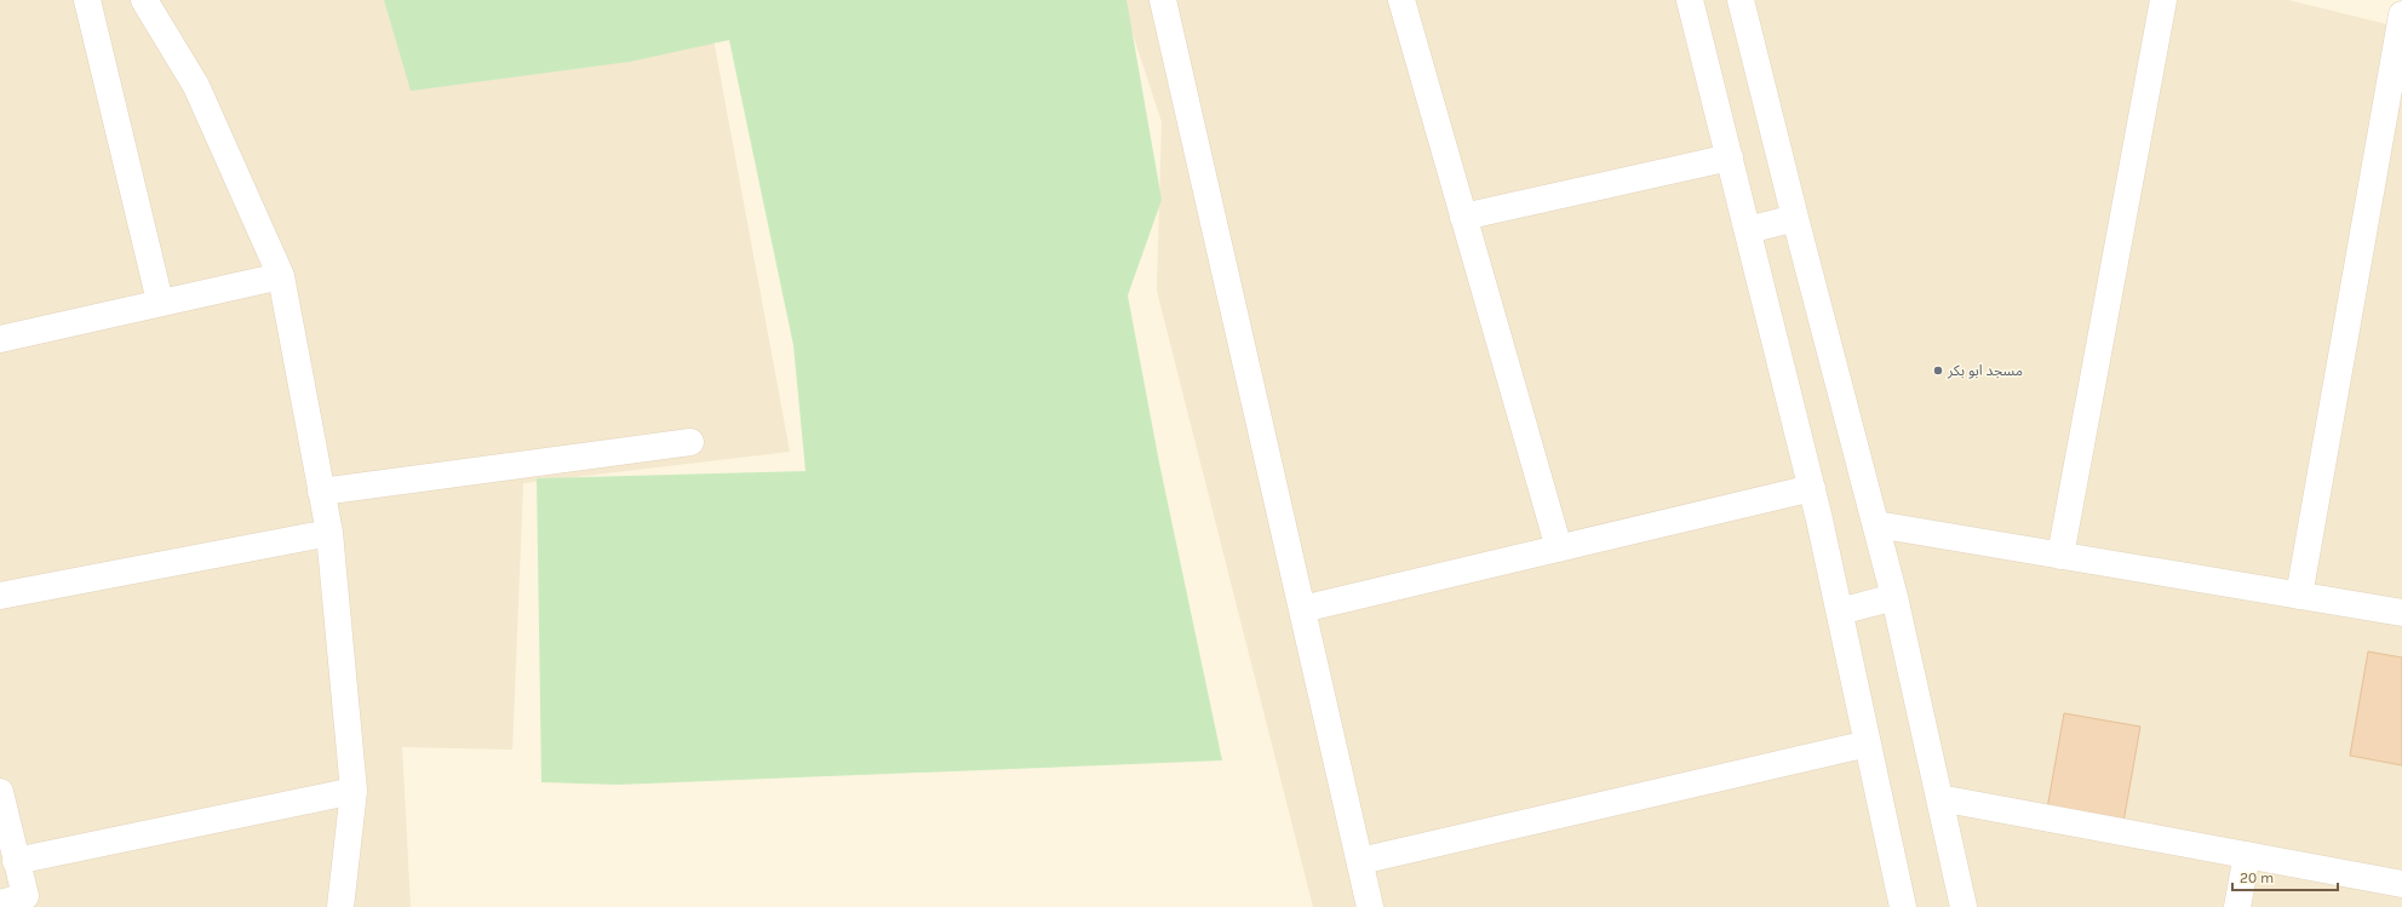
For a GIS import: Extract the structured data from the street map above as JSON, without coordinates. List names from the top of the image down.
{
  "places": ["مسجد ابو بكر"],
  "scale_bar": "20 m"
}
